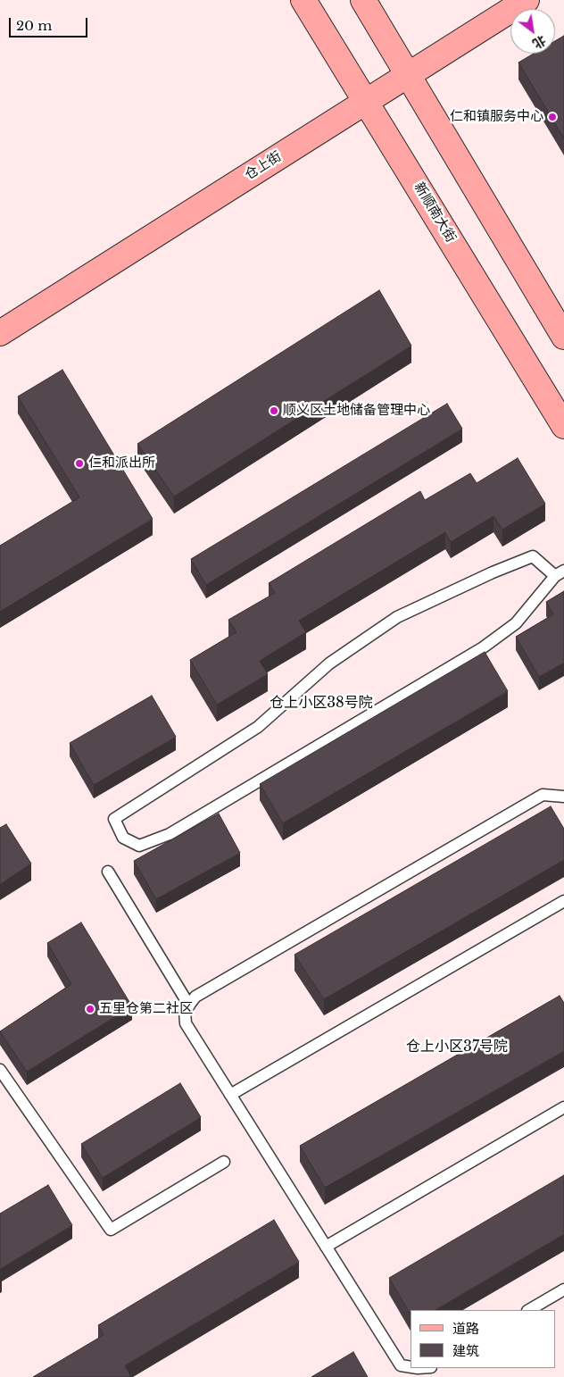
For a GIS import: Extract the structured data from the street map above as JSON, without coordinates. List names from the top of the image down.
{
  "streets": {
    "main road": ["仓上街", "新顺南大街"]
  },
  "crossings": [
    ["仓上街", "新顺南大街"]
  ],
  "districts": ["仓上小区38号院", "仓上小区37号院"],
  "places": [
    "仁和镇服务中心",
    "顺义区土地储备管理中心",
    "仁和派出所",
    "五里仓第二社区"
  ],
  "legend": ["道路", "建筑"],
  "scale_bar": "20 m",
  "north": "bottom right"
}
